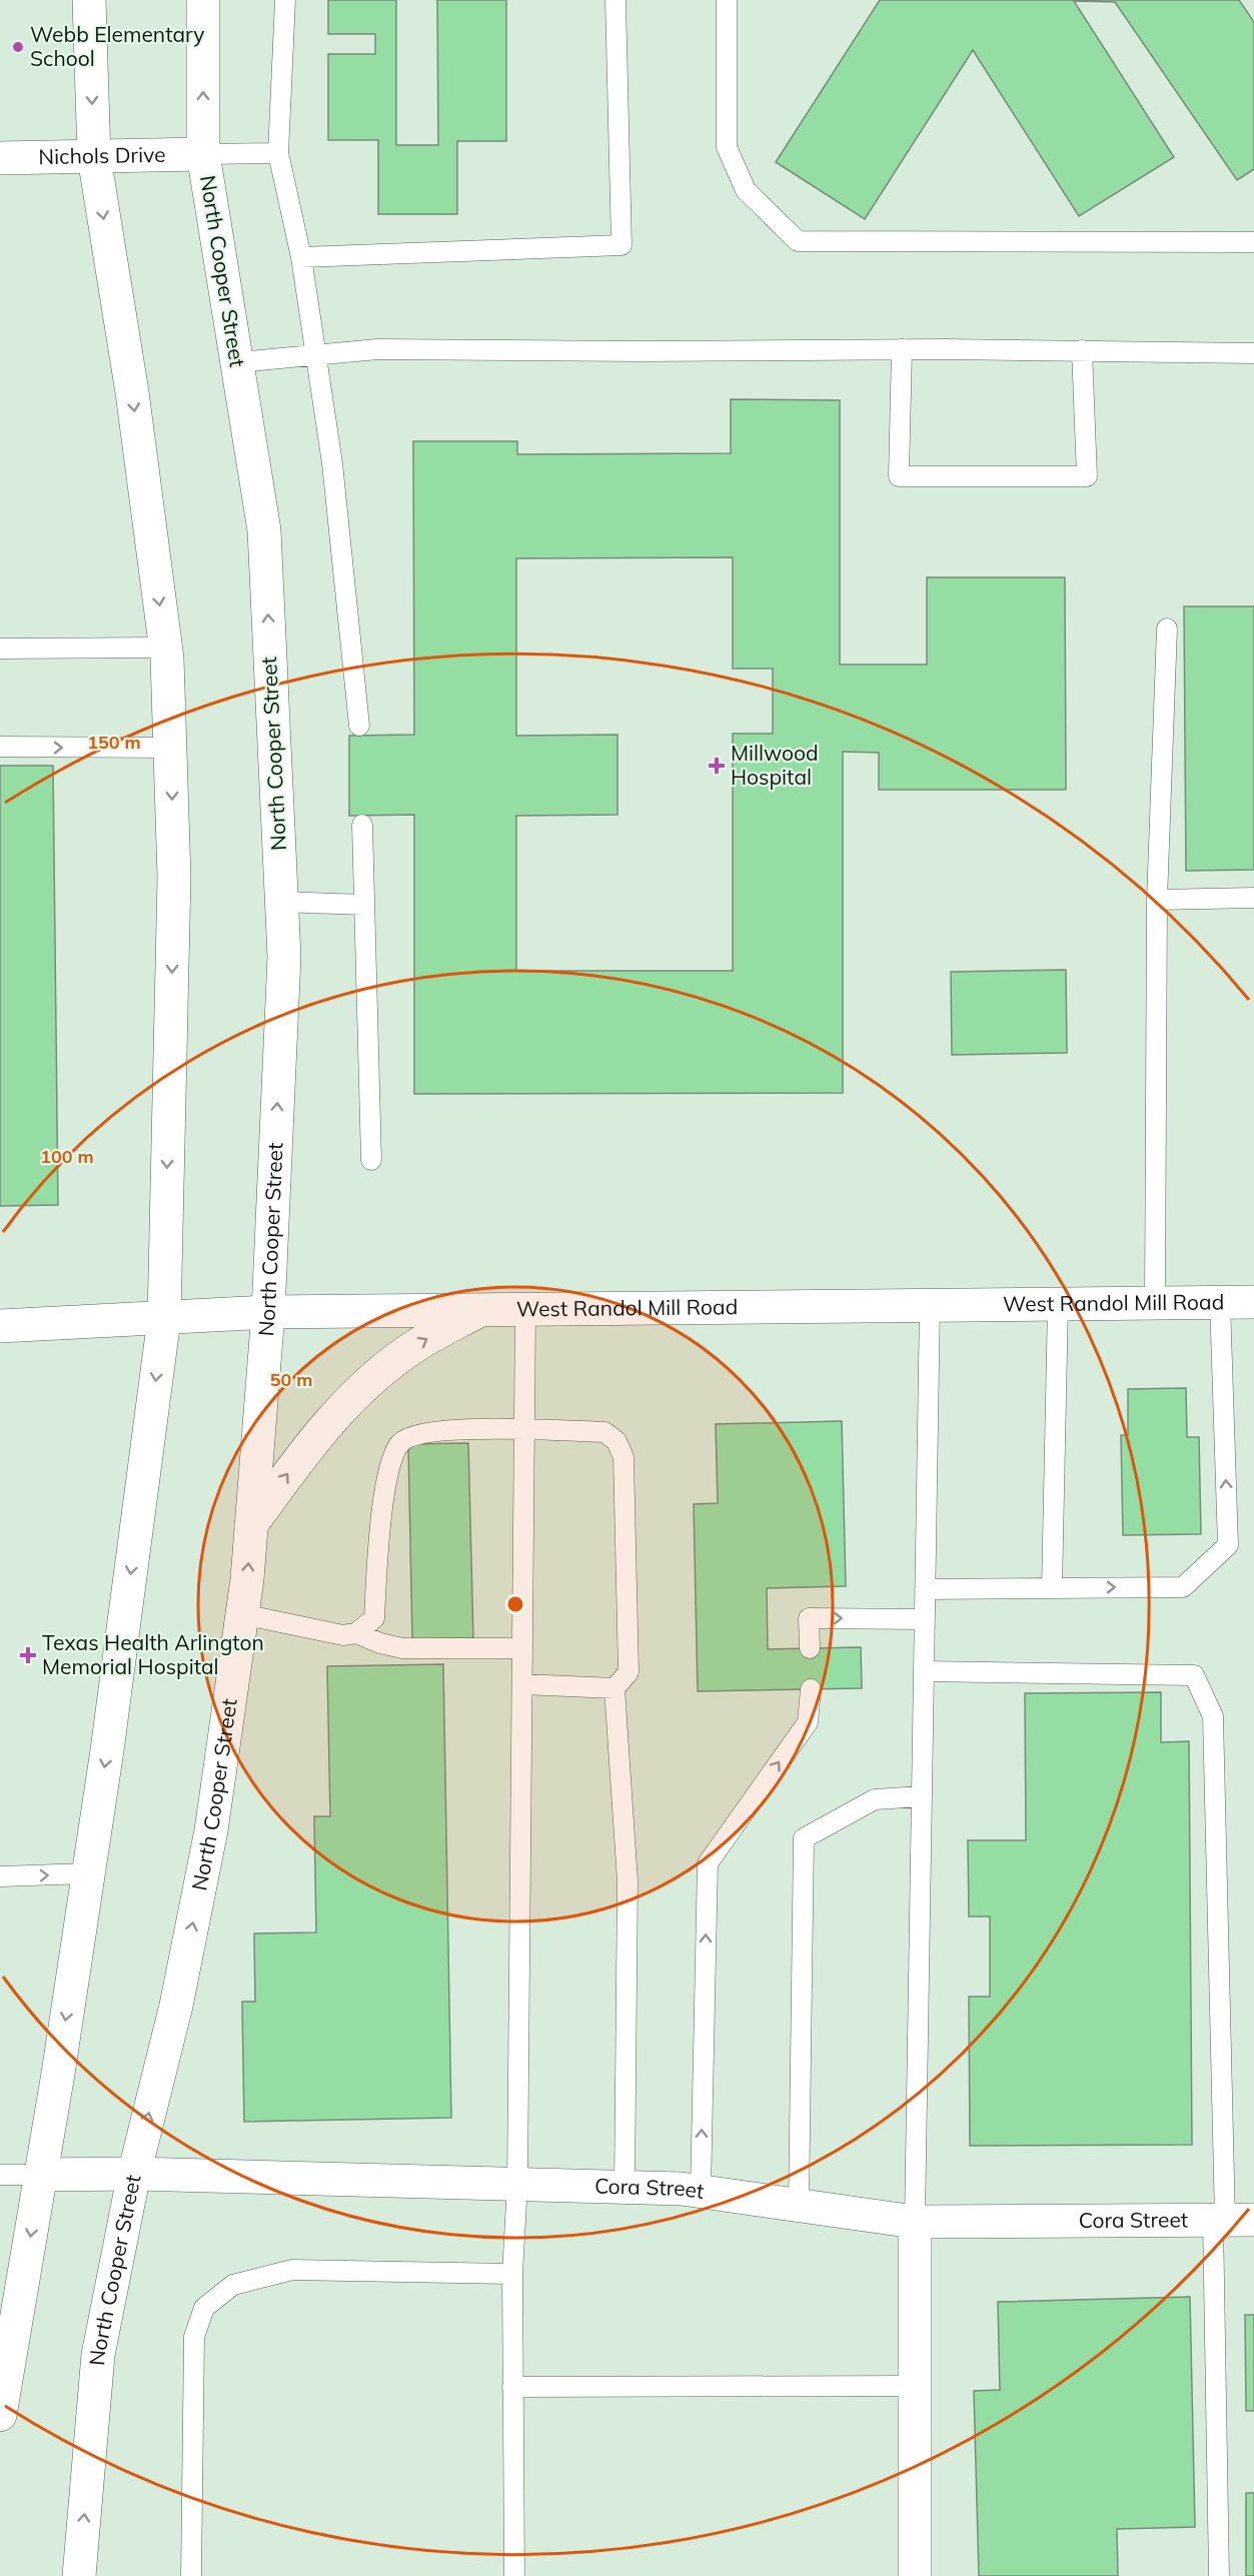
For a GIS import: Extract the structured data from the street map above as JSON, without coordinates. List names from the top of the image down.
{
  "streets": {
    "main road": [
      "Nichols Drive",
      "North Cooper Street",
      "West Randol Mill Road",
      "Cora Street"
    ]
  },
  "crossings": [
    ["Nichols Drive", "North Cooper Street"],
    ["North Cooper Street", "West Randol Mill Road"],
    ["North Cooper Street", "Cora Street"]
  ],
  "places": {
    "other": ["Webb Elementary School"],
    "health": ["Millwood Hospital", "Texas Health Arlington Memorial Hospital"]
  },
  "rings": ["150 m", "100 m", "50 m"]
}
